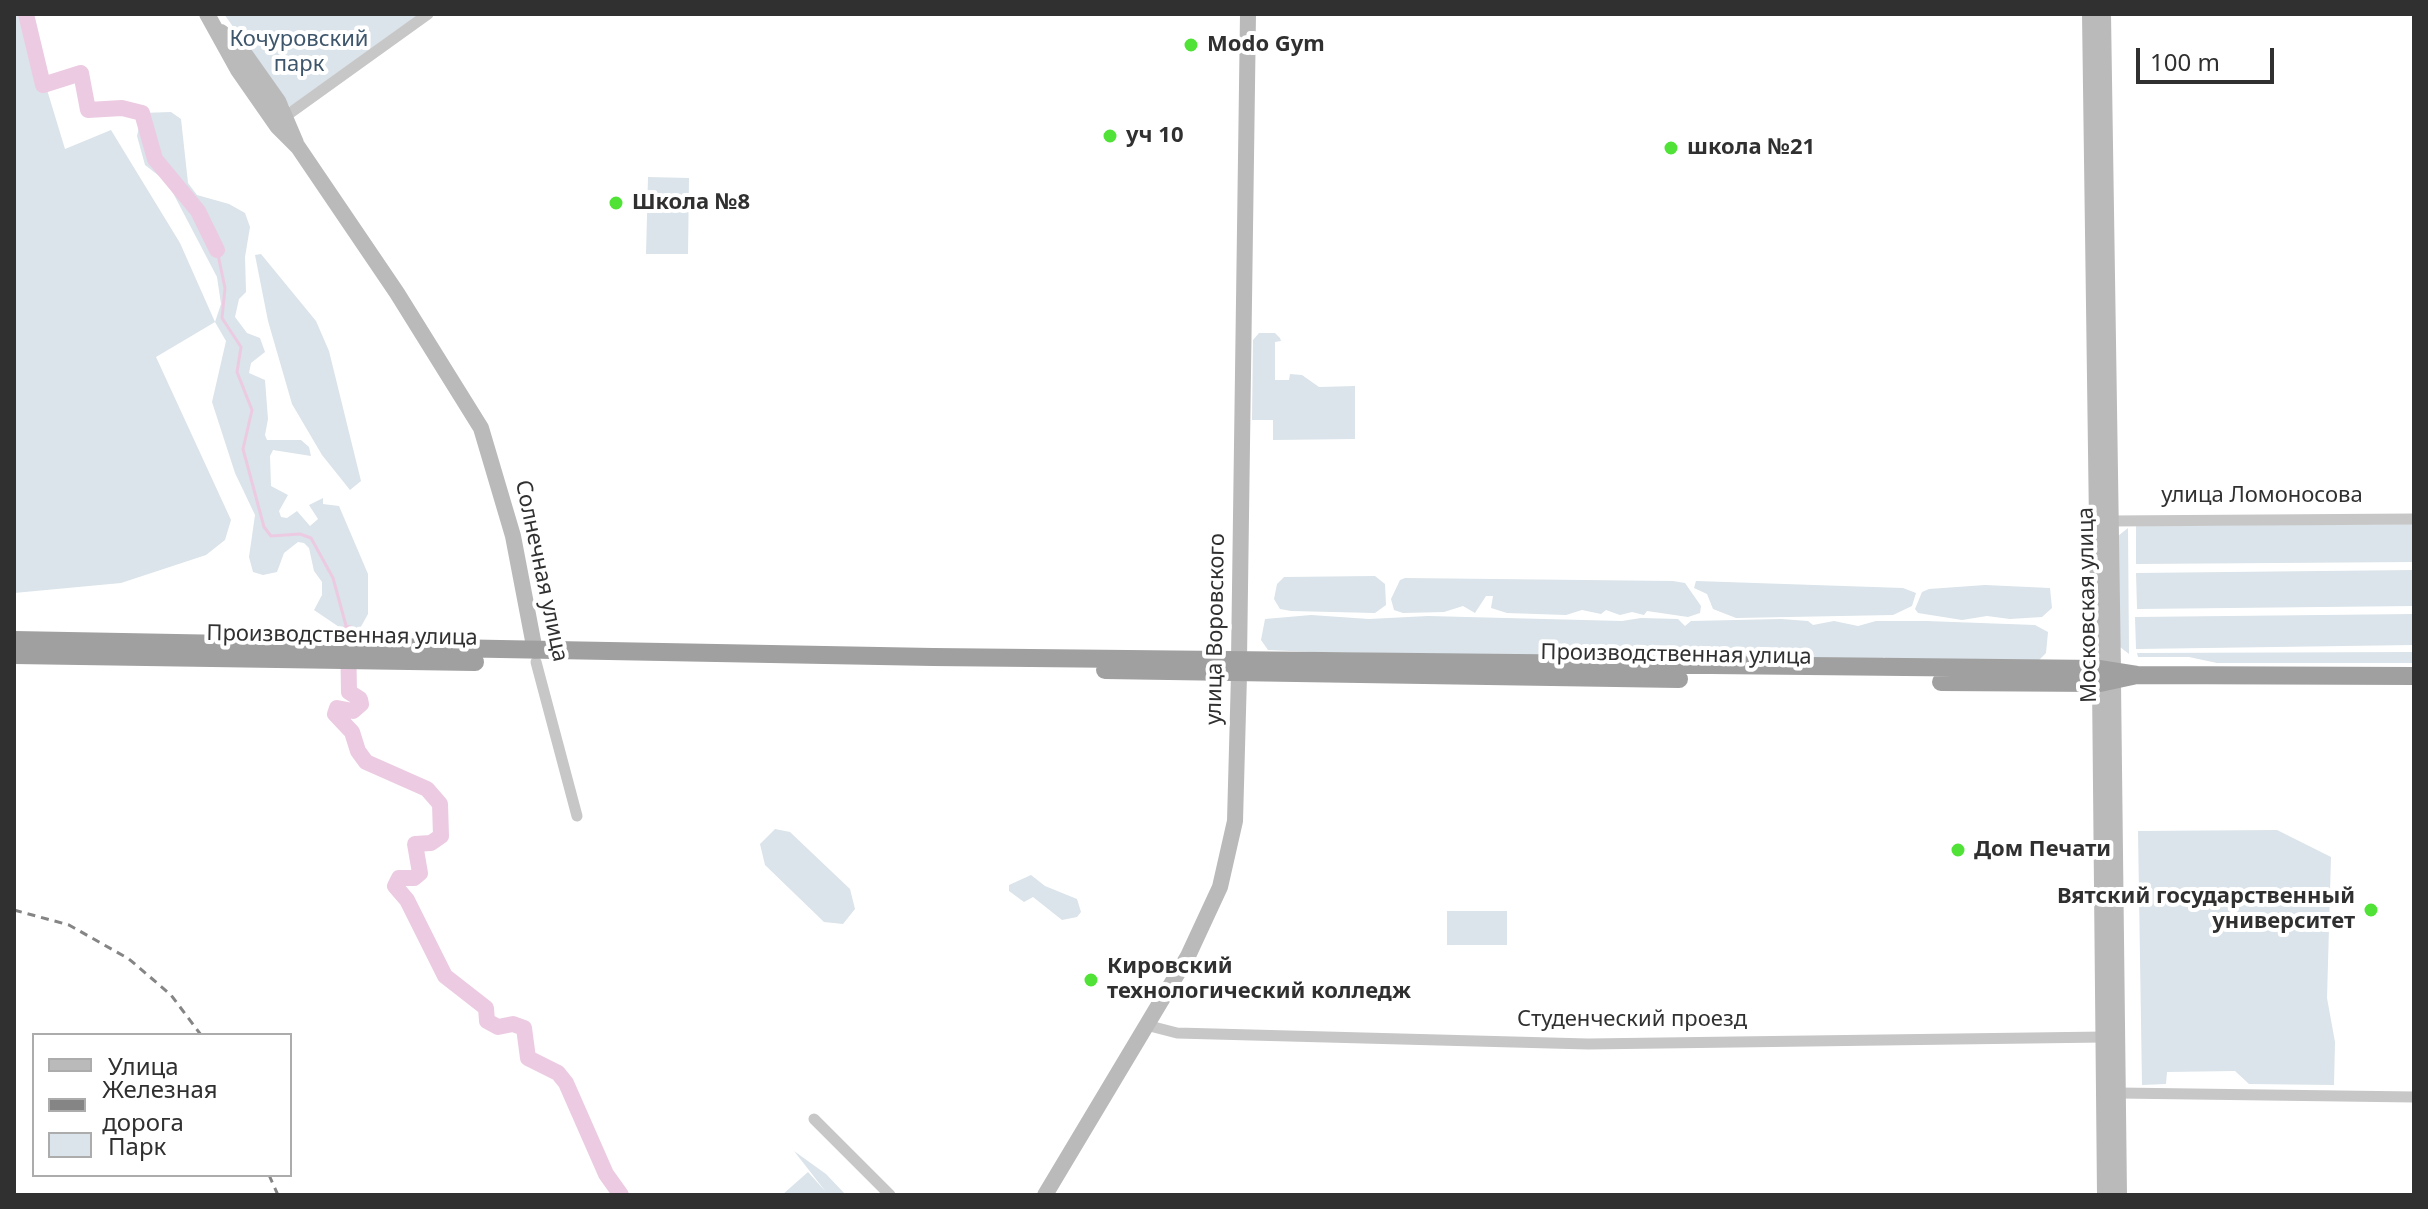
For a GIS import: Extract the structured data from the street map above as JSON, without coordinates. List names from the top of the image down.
{
  "streets": {
    "highway": ["Производственная улица"],
    "main road": ["Солнечная улица", "Московская улица", "улица Воровского"],
    "street": ["улица Ломоносова", "Студенческий проезд"]
  },
  "crossings": [
    ["улица Ломоносова", "Московская улица"],
    ["Солнечная улица", "Производственная улица"],
    ["Московская улица", "Производственная улица"],
    ["Московская улица", "Студенческий проезд"],
    ["улица Воровского", "Производственная улица"],
    ["улица Воровского", "Студенческий проезд"]
  ],
  "parks": ["Кочуровский парк"],
  "places": [
    "Modo Gym",
    "уч 10",
    "школа №21",
    "Школа №8",
    "Дом Печати",
    "Вятский государственный университет",
    "Кировский технологический колледж"
  ],
  "legend": ["Улица", "Железная дорога", "Парк"],
  "scale_bar": "100 m"
}
